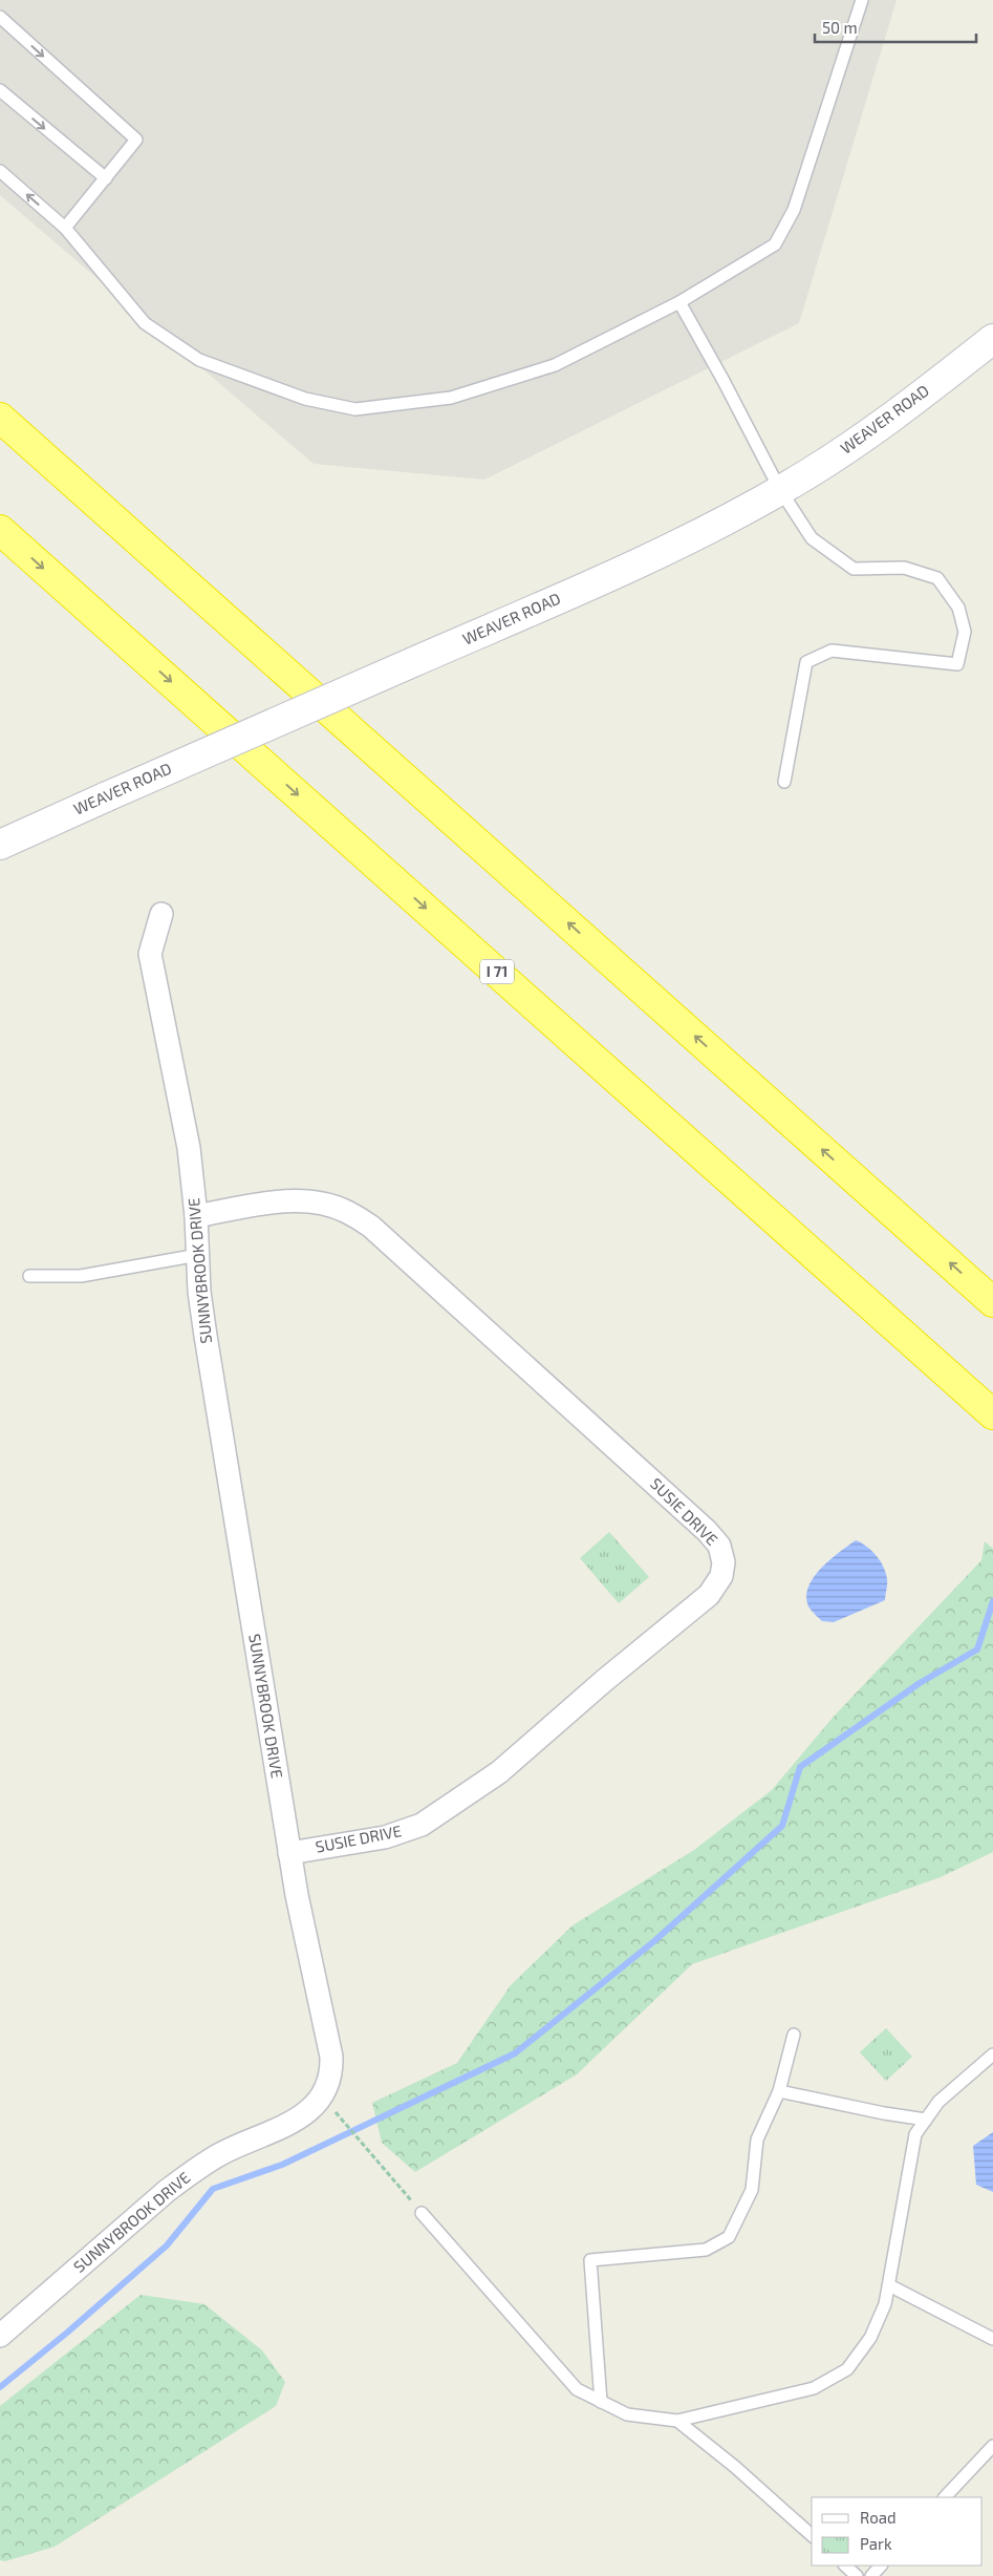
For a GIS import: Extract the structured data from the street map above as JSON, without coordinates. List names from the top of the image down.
{
  "streets": {
    "highway": ["I 71"],
    "main road": ["WEAVER ROAD"],
    "street": ["SUNNYBROOK DRIVE", "SUSIE DRIVE"]
  },
  "crossings": [
    ["SUNNYBROOK DRIVE", "SUSIE DRIVE"]
  ],
  "legend": ["Road", "Park"],
  "scale_bar": "50 m"
}
